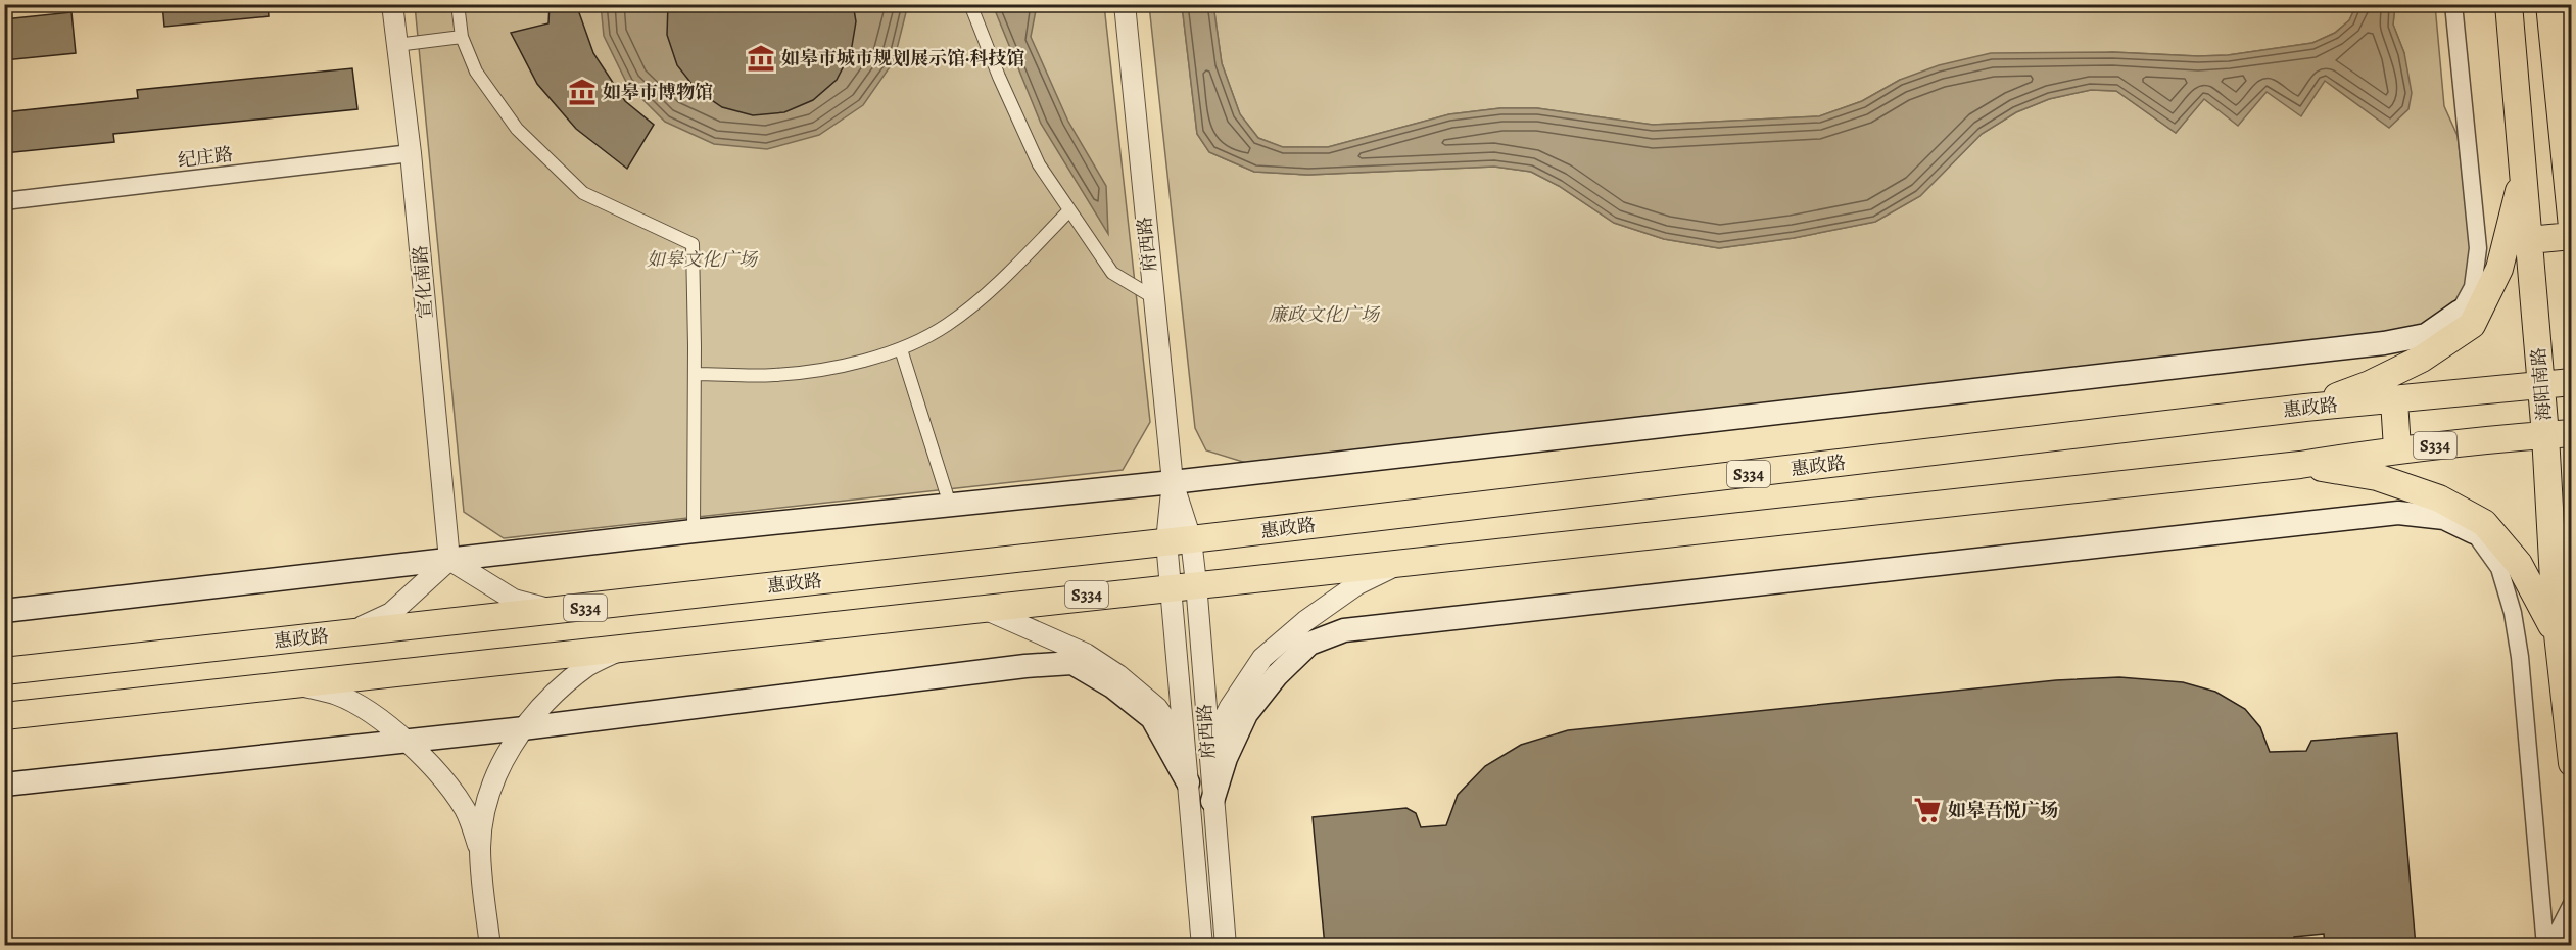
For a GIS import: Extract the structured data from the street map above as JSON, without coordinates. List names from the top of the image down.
{
  "streets": {
    "main road": ["海阳南路", "惠政路", "S334"],
    "street": ["纪庄路", "府西路", "宣化南路"]
  },
  "crossings": [
    ["纪庄路", "宣化南路"],
    ["府西路", "惠政路"],
    ["府西路", "S334"],
    ["海阳南路", "惠政路"],
    ["海阳南路", "S334"]
  ],
  "parks": ["如皋文化广场", "廉政文化广场"],
  "places": {
    "museum": ["如皋市城市规划展示馆·科技馆", "如皋市博物馆"],
    "supermarket": ["如皋吾悦广场"]
  }
}
